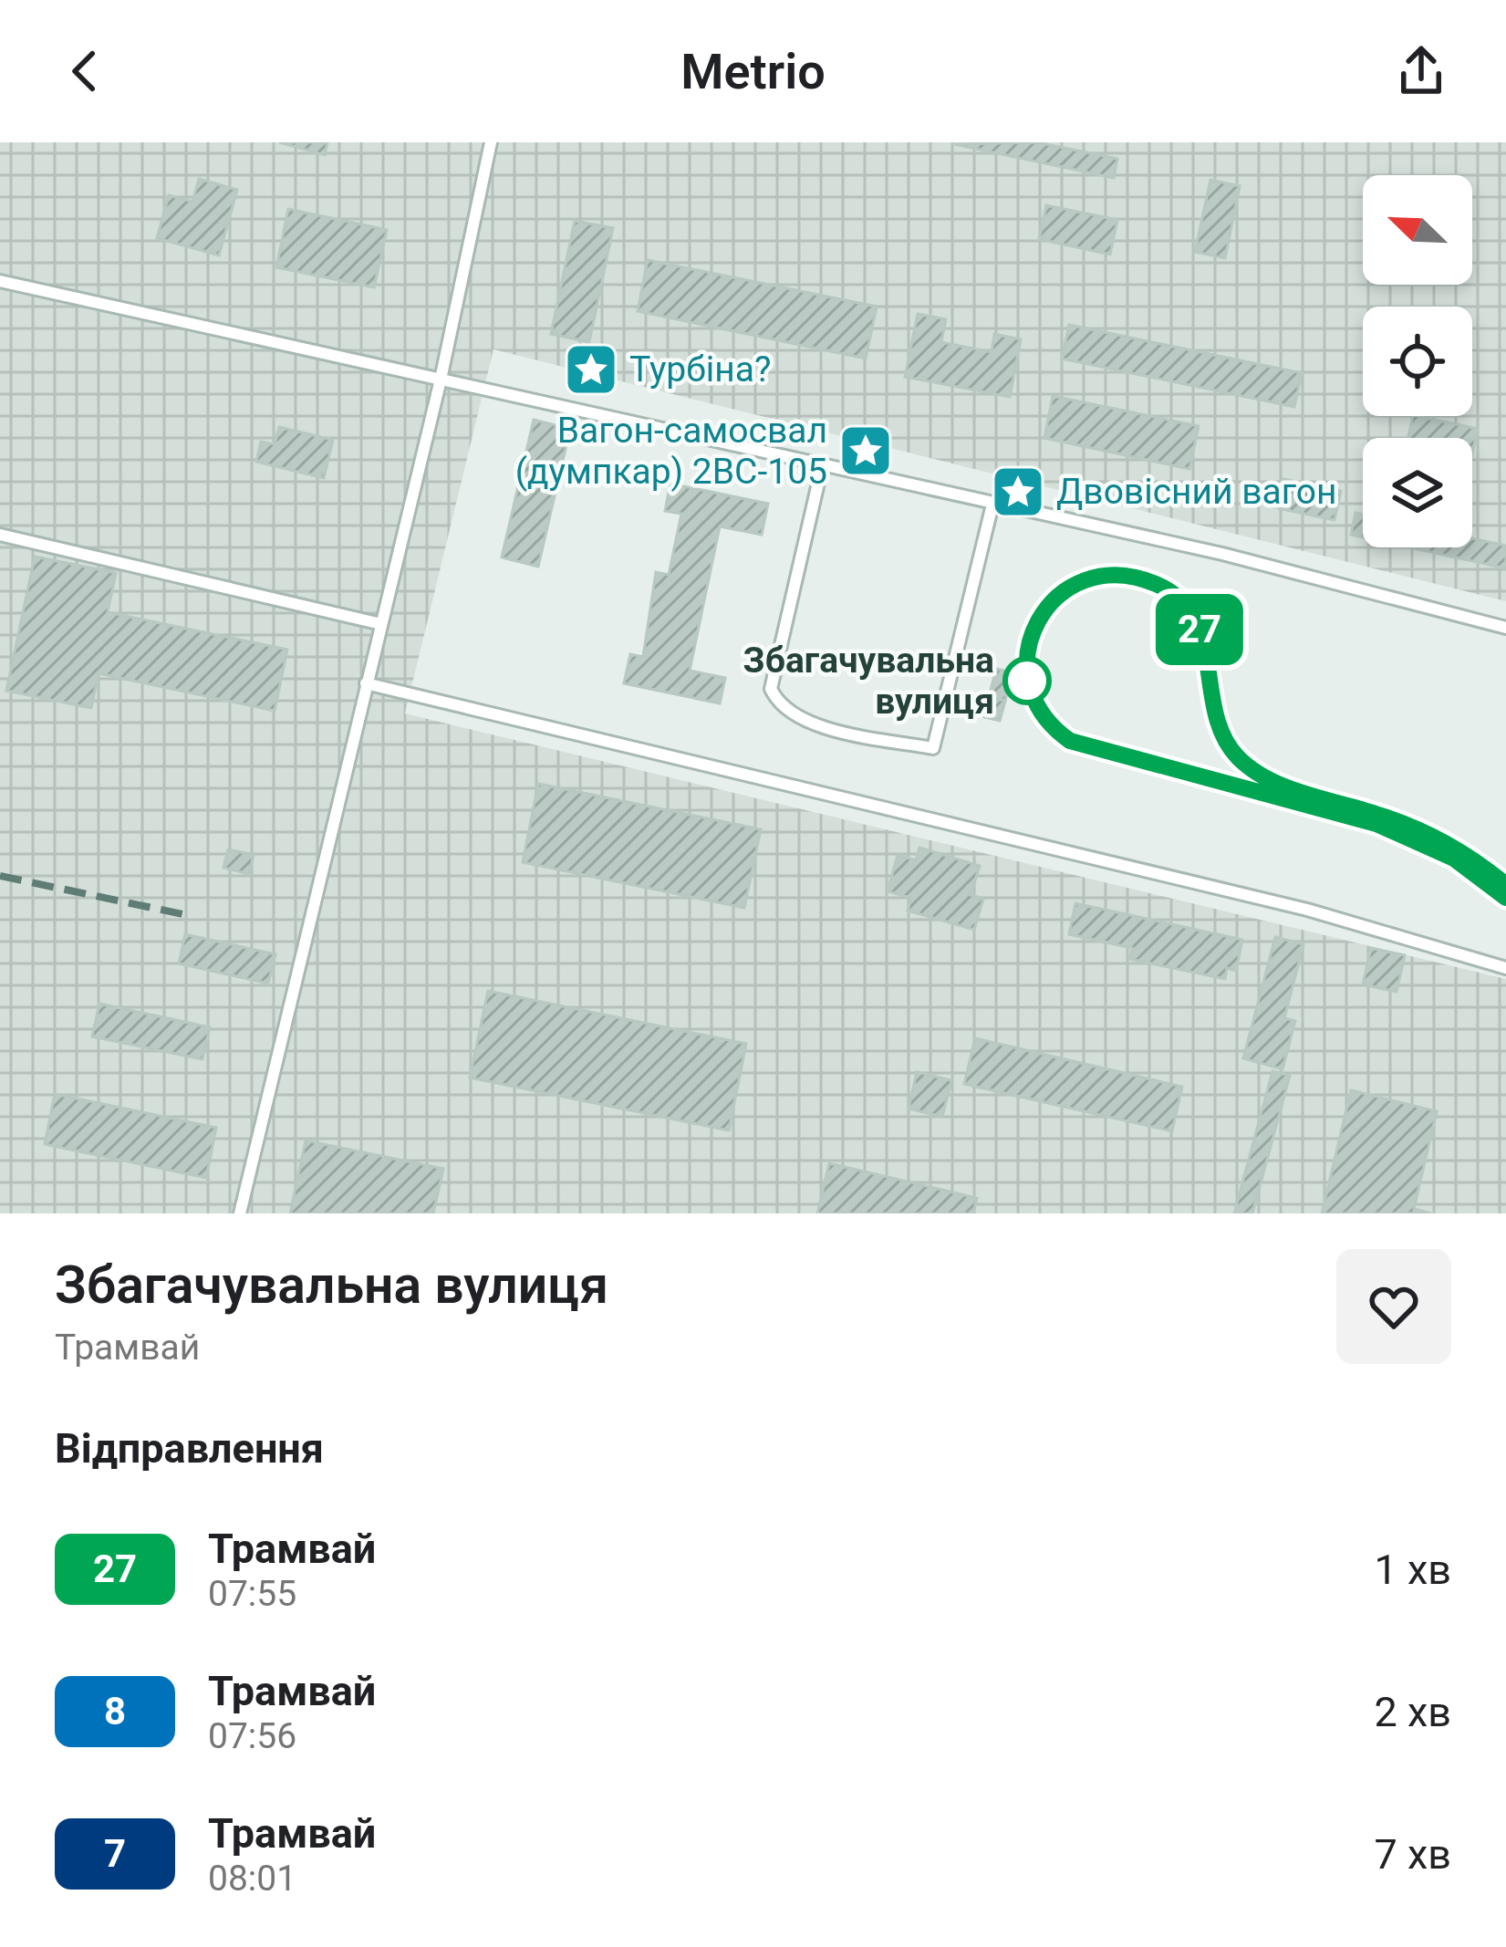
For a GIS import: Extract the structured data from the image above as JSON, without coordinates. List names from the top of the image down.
{
  "places": {
    "place": ["Турбіна?", "Вагон-самосвал (думпкар) 2ВС-105", "Двовісний вагон"],
    "other": ["Збагачувальна вулиця"]
  },
  "lines": ["tram line 27"],
  "north": "top left",
  "page": {
    "header": "Metrio",
    "on_map": "27",
    "heading": [
      ["Збагачувальна вулиця", "Трамвай"],
      "Відправлення"
    ],
    "list": [
      {
        "mark": "27",
        "name": "Трамвай",
        "note": "07:55",
        "value": "1 хв"
      },
      {
        "mark": "8",
        "name": "Трамвай",
        "note": "07:56",
        "value": "2 хв"
      },
      {
        "mark": "7",
        "name": "Трамвай",
        "note": "08:01",
        "value": "7 хв"
      }
    ]
  }
}
